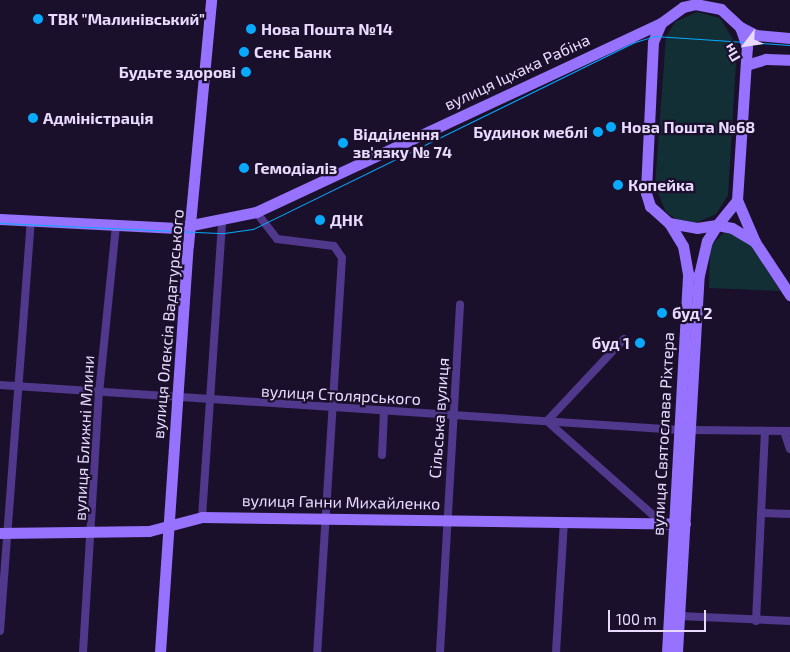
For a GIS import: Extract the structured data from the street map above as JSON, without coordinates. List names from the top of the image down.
{
  "streets": {
    "main road": [
      "вулиця Іцхака Рабіна",
      "вулиця Олексія Вадатурського",
      "вулиця Святослава Ріхтера",
      "вулиця Ганни Михайленко"
    ],
    "street": ["вулиця Столярського", "Сільська вулиця", "вулиця Ближні Млини"]
  },
  "crossings": [
    ["вулиця Іцхака Рабіна", "вулиця Олексія Вадатурського"],
    ["вулиця Іцхака Рабіна", "вулиця Ближні Млини"],
    ["вулиця Олексія Вадатурського", "вулиця Столярського"],
    ["вулиця Олексія Вадатурського", "вулиця Ганни Михайленко"],
    ["вулиця Столярського", "Сільська вулиця"],
    ["вулиця Столярського", "вулиця Святослава Ріхтера"],
    ["вулиця Столярського", "вулиця Ближні Млини"],
    ["Сільська вулиця", "вулиця Ганни Михайленко"],
    ["вулиця Святослава Ріхтера", "вулиця Ганни Михайленко"],
    ["вулиця Ближні Млини", "вулиця Ганни Михайленко"]
  ],
  "places": [
    "ТВК \"Малинівський\"",
    "Нова Пошта №14",
    "Сенс Банк",
    "Будьте здорові",
    "Адміністрація",
    "Нова Пошта №68",
    "Будинок меблі",
    "Відділення зв'язку № 74",
    "Гемодіаліз",
    "Копейка",
    "ДНК",
    "буд 2",
    "буд 1"
  ],
  "scale_bar": "100 m",
  "north": "bottom left"
}
